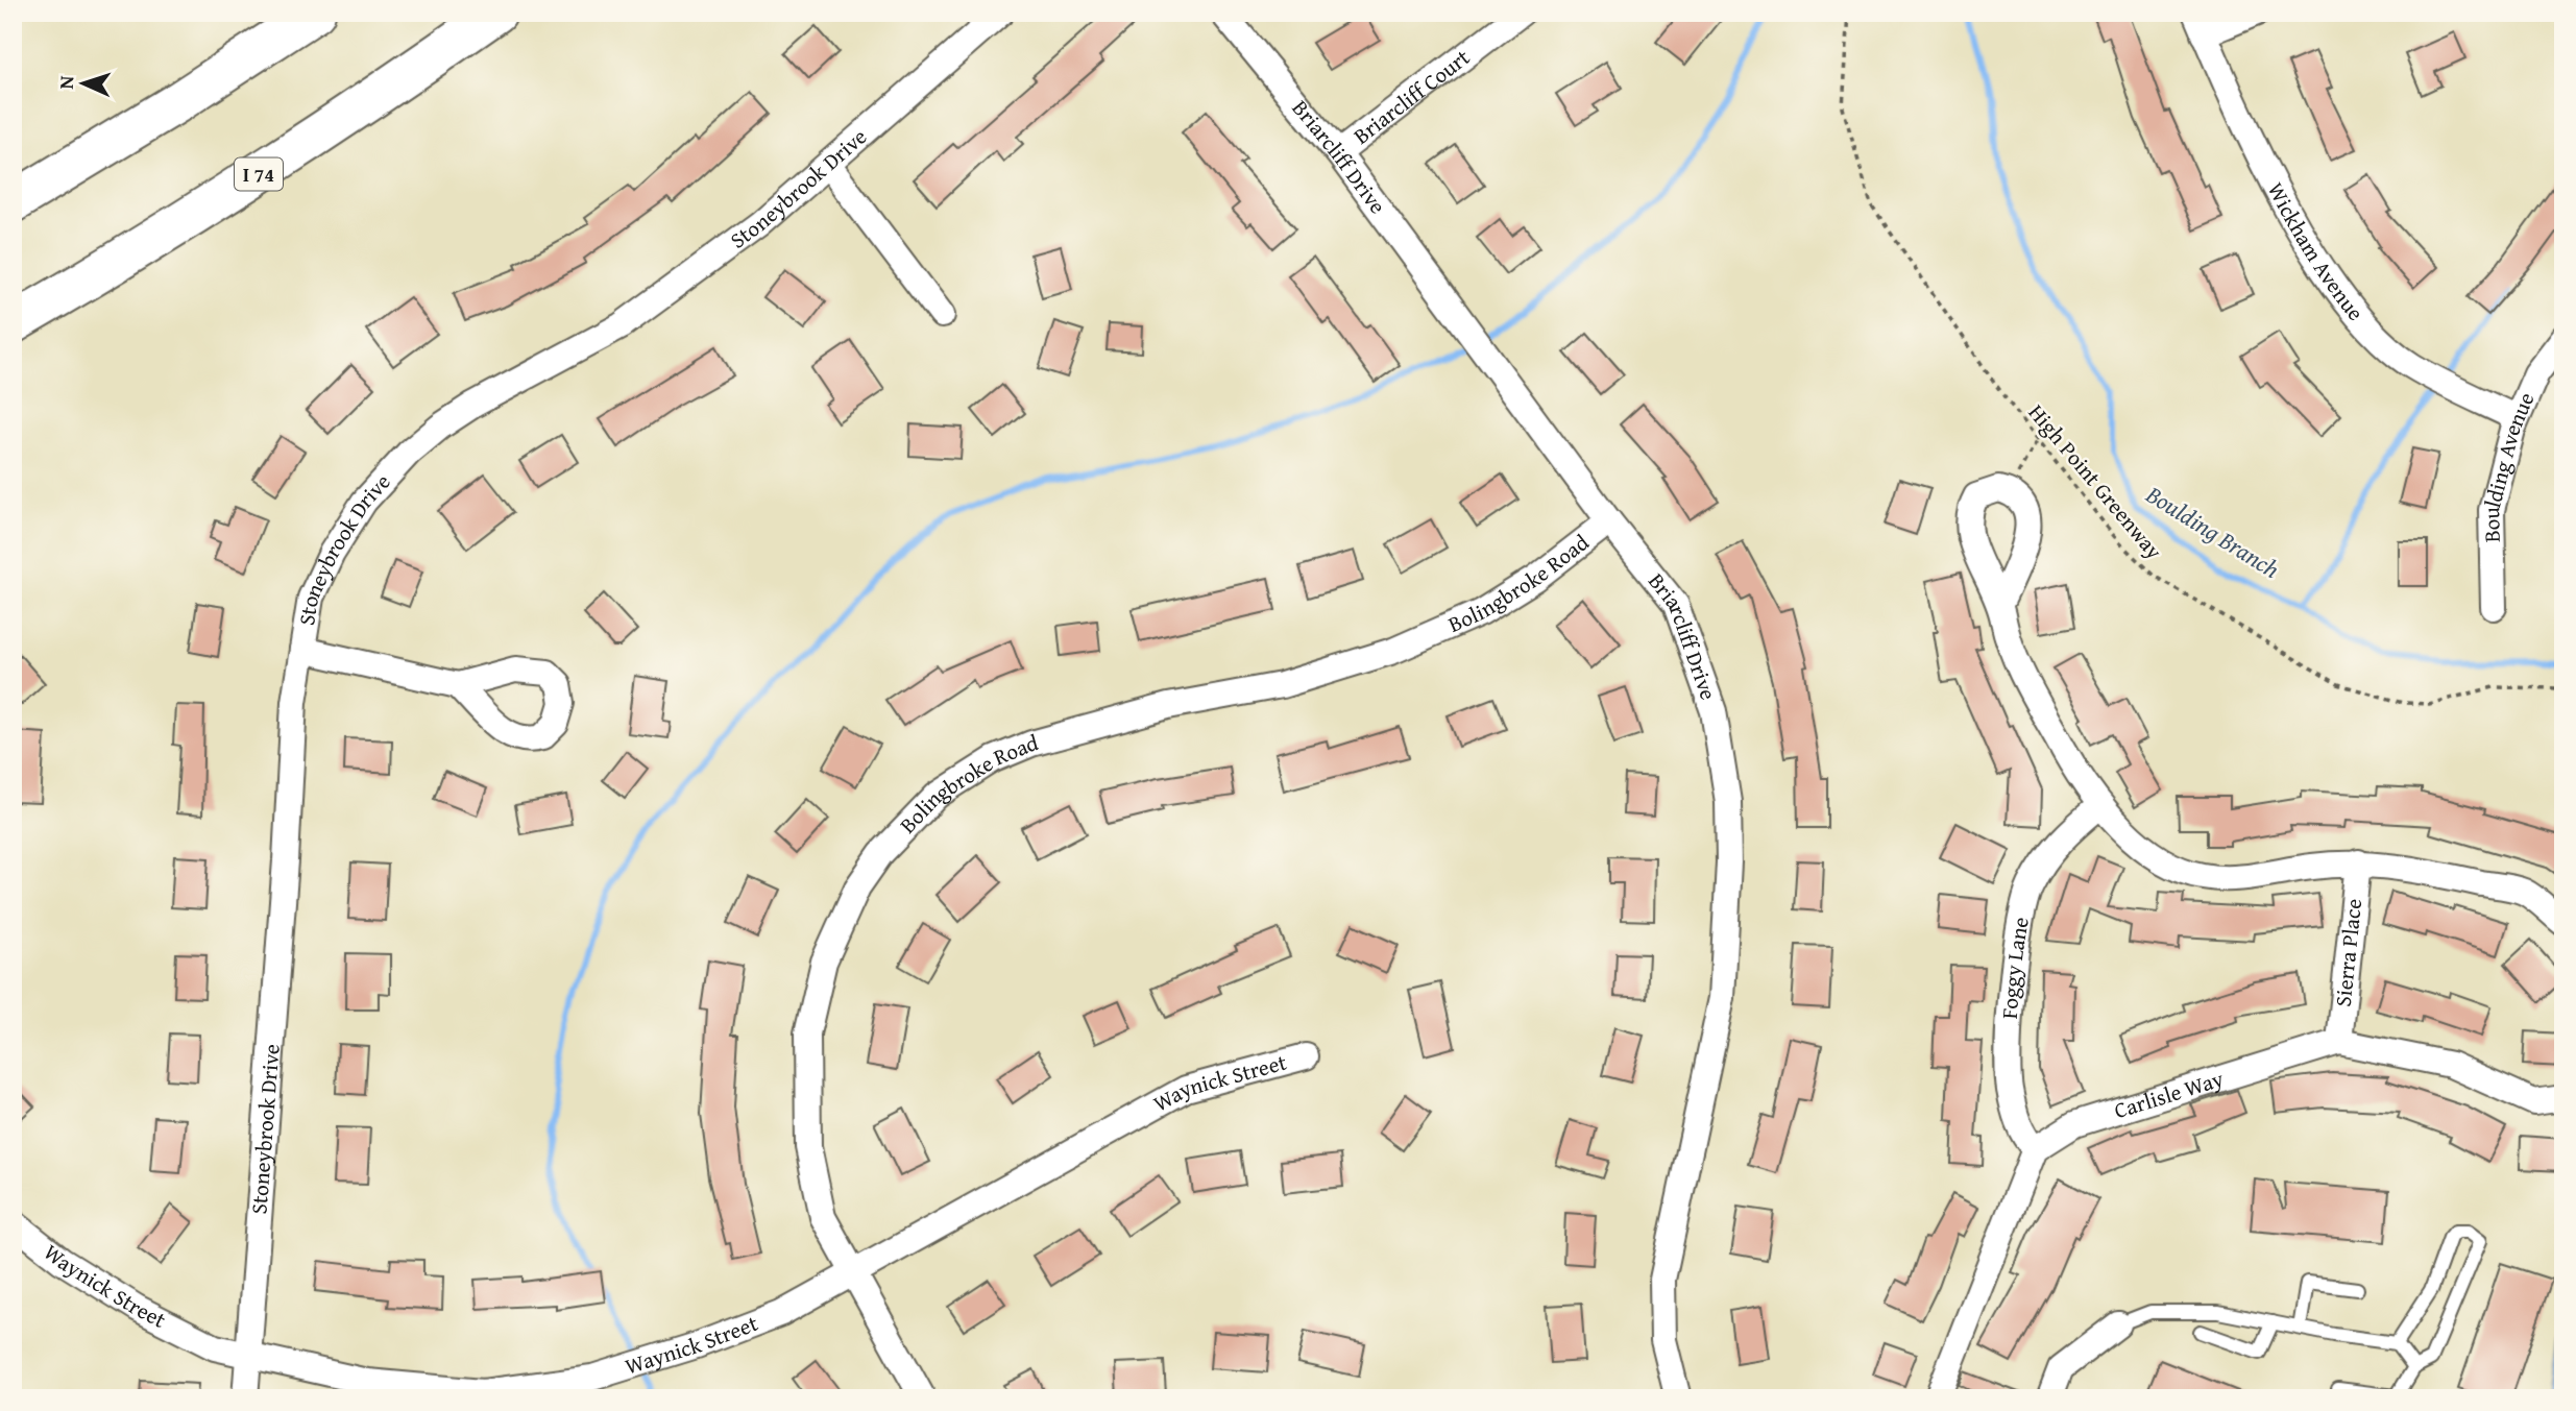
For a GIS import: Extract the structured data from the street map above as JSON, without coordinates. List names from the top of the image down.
{
  "streets": {
    "highway": ["I 74"],
    "street": [
      "Briarcliff Court",
      "Briarcliff Drive",
      "Stoneybrook Drive",
      "Wickham Avenue",
      "Boulding Avenue",
      "Bolingbroke Road",
      "Sierra Place",
      "Foggy Lane",
      "Waynick Street",
      "Carlisle Way"
    ],
    "path": ["High Point Greenway"]
  },
  "crossings": [
    ["Briarcliff Court", "Briarcliff Drive"],
    ["Briarcliff Drive", "Bolingbroke Road"],
    ["Stoneybrook Drive", "Waynick Street"],
    ["Wickham Avenue", "Boulding Avenue"],
    ["Bolingbroke Road", "Waynick Street"],
    ["Sierra Place", "Carlisle Way"],
    ["Foggy Lane", "Carlisle Way"]
  ],
  "water": ["Boulding Branch"],
  "north": "left"
}
